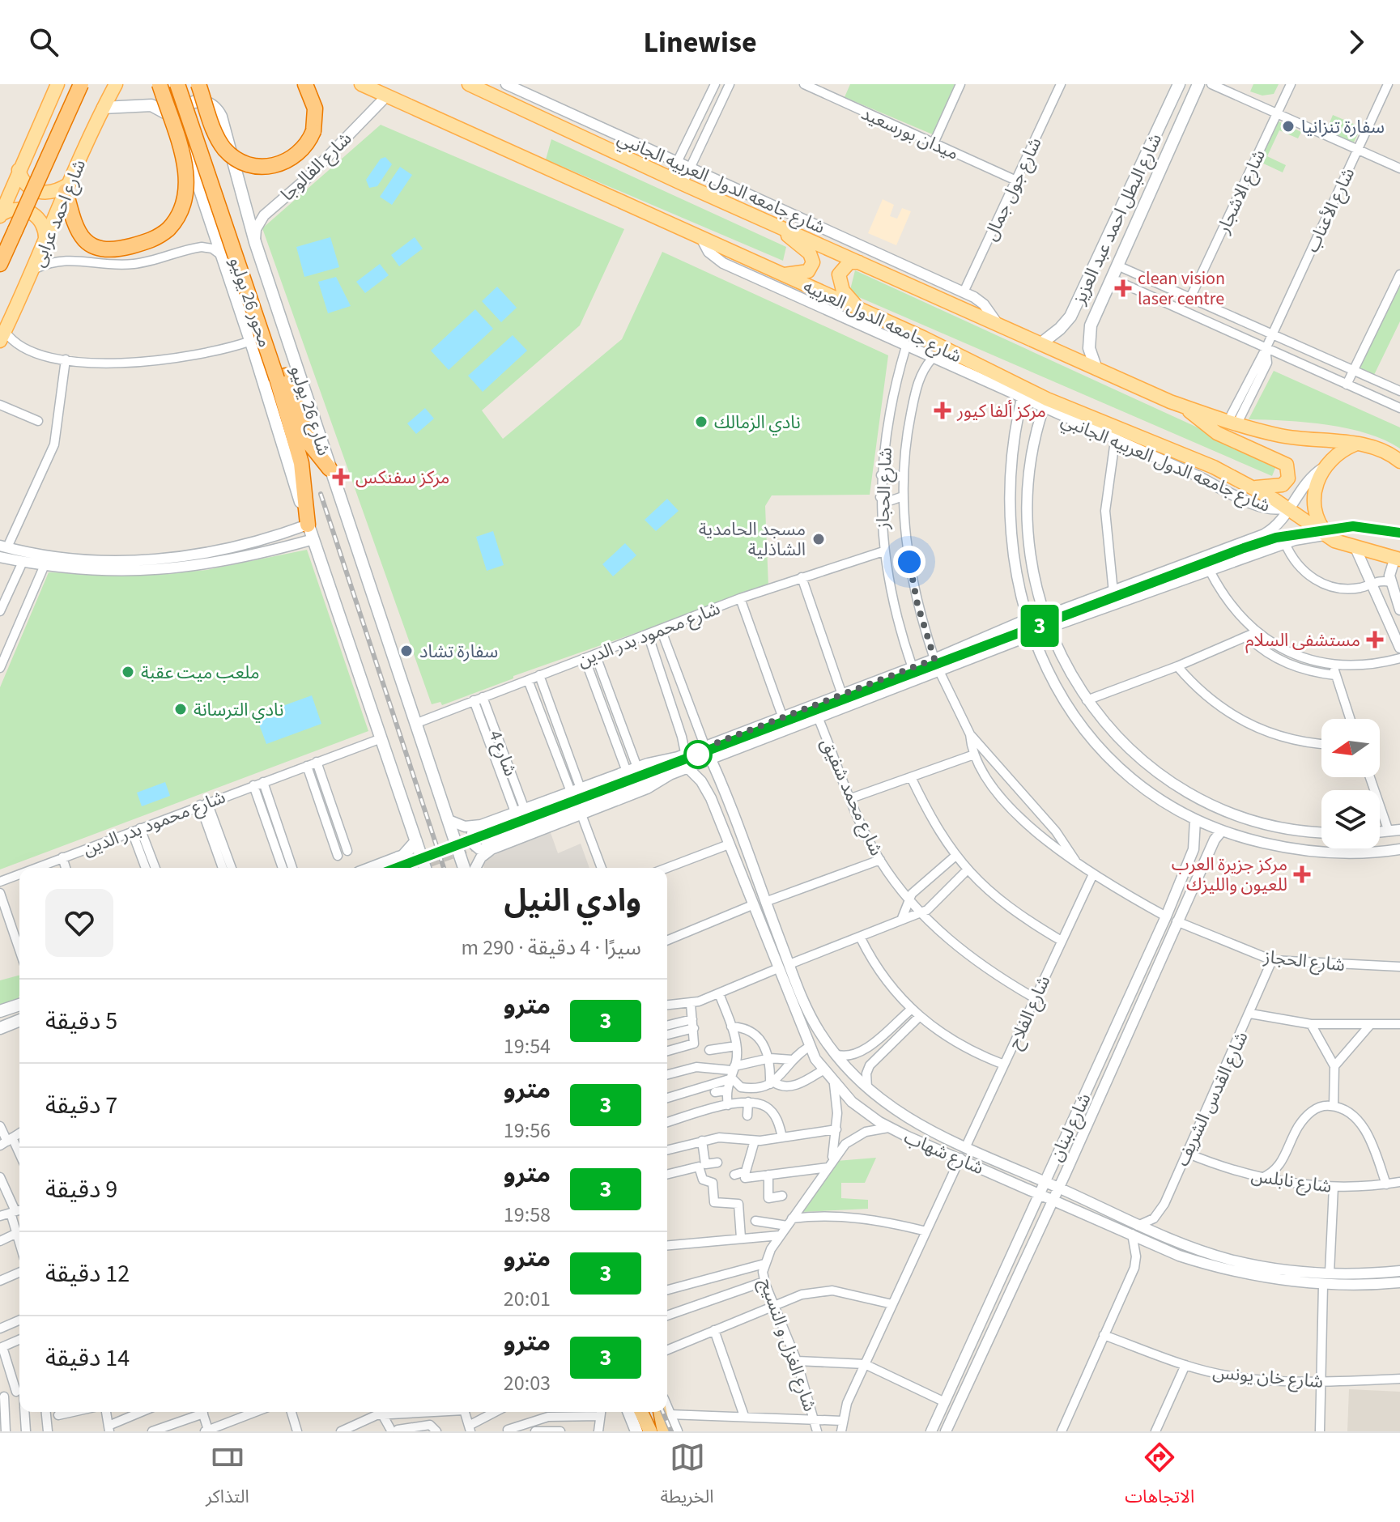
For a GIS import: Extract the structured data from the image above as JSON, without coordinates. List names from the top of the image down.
{
  "streets": {
    "highway": ["محور 26 يوليو"],
    "main road": [
      "شارع احمد عرابى",
      "شارع البطل احمد عبد العزيز",
      "شارع جامعه الدول العربيه",
      "شارع 26 يوليو"
    ],
    "street": [
      "ميدان بورسعيد",
      "شارع الفالوجا",
      "شارع جامعه الدول العربيه الجانبي",
      "شارع جول جمال",
      "شارع الاشجار",
      "شارع الأعناب",
      "شارع الحجاز",
      "شارع محمود بدر الدين",
      "شارع 4",
      "شارع محمد شفيق",
      "شارع الفلاح",
      "شارع القدس الشريف",
      "شارع لبنان",
      "شارع شهاب",
      "شارع نابلس",
      "شارع الغزل و النسيج",
      "شارع خان يونس"
    ]
  },
  "crossings": [
    ["ميدان بورسعيد", "شارع جول جمال"],
    ["شارع الفالوجا", "شارع جامعه الدول العربيه"],
    ["شارع الفالوجا", "شارع 26 يوليو"],
    ["شارع جامعه الدول العربيه الجانبي", "شارع جول جمال"],
    ["شارع جامعه الدول العربيه الجانبي", "شارع جامعه الدول العربيه"],
    ["محور 26 يوليو", "شارع 26 يوليو"],
    ["شارع 26 يوليو", "شارع محمود بدر الدين"],
    ["شارع الحجاز", "شارع محمود بدر الدين"],
    ["شارع الحجاز", "شارع القدس الشريف"],
    ["شارع الحجاز", "شارع لبنان"],
    ["شارع محمود بدر الدين", "شارع 4"],
    ["شارع محمد شفيق", "شارع الفلاح"],
    ["شارع الفلاح", "شارع شهاب"],
    ["شارع القدس الشريف", "شارع شهاب"],
    ["شارع القدس الشريف", "شارع نابلس"],
    ["شارع لبنان", "شارع شهاب"],
    ["شارع شهاب", "شارع الغزل و النسيج"]
  ],
  "places": {
    "other": [
      "سفارة تنزانيا",
      "نادي الزمالك",
      "مسجد الحامدية الشاذلية",
      "سفارة تشاد",
      "ملعب ميت عقبة",
      "نادي الترسانة"
    ],
    "health": [
      "clean vision laser centre",
      "مركز ألفا كيور",
      "مركز سفنكس",
      "مستشفى السلام",
      "مركز جزيرة العرب للعيون والليزك"
    ]
  },
  "lines": ["metro line 3"],
  "north": "left",
  "page": {
    "header": "Linewise",
    "on_map": "3",
    "heading": ["وادي النيل", "سيرًا · 4 دقيقة · 290 m"],
    "list": [
      {
        "mark": "3",
        "name": "مترو",
        "note": "19:54",
        "value": "5 دقيقة"
      },
      {
        "mark": "3",
        "name": "مترو",
        "note": "19:56",
        "value": "7 دقيقة"
      },
      {
        "mark": "3",
        "name": "مترو",
        "note": "19:58",
        "value": "9 دقيقة"
      },
      {
        "mark": "3",
        "name": "مترو",
        "note": "20:01",
        "value": "12 دقيقة"
      },
      {
        "mark": "3",
        "name": "مترو",
        "note": "20:03",
        "value": "14 دقيقة"
      }
    ],
    "tabs": ["الاتجاهات", "الخريطة", "التذاكر"]
  }
}
